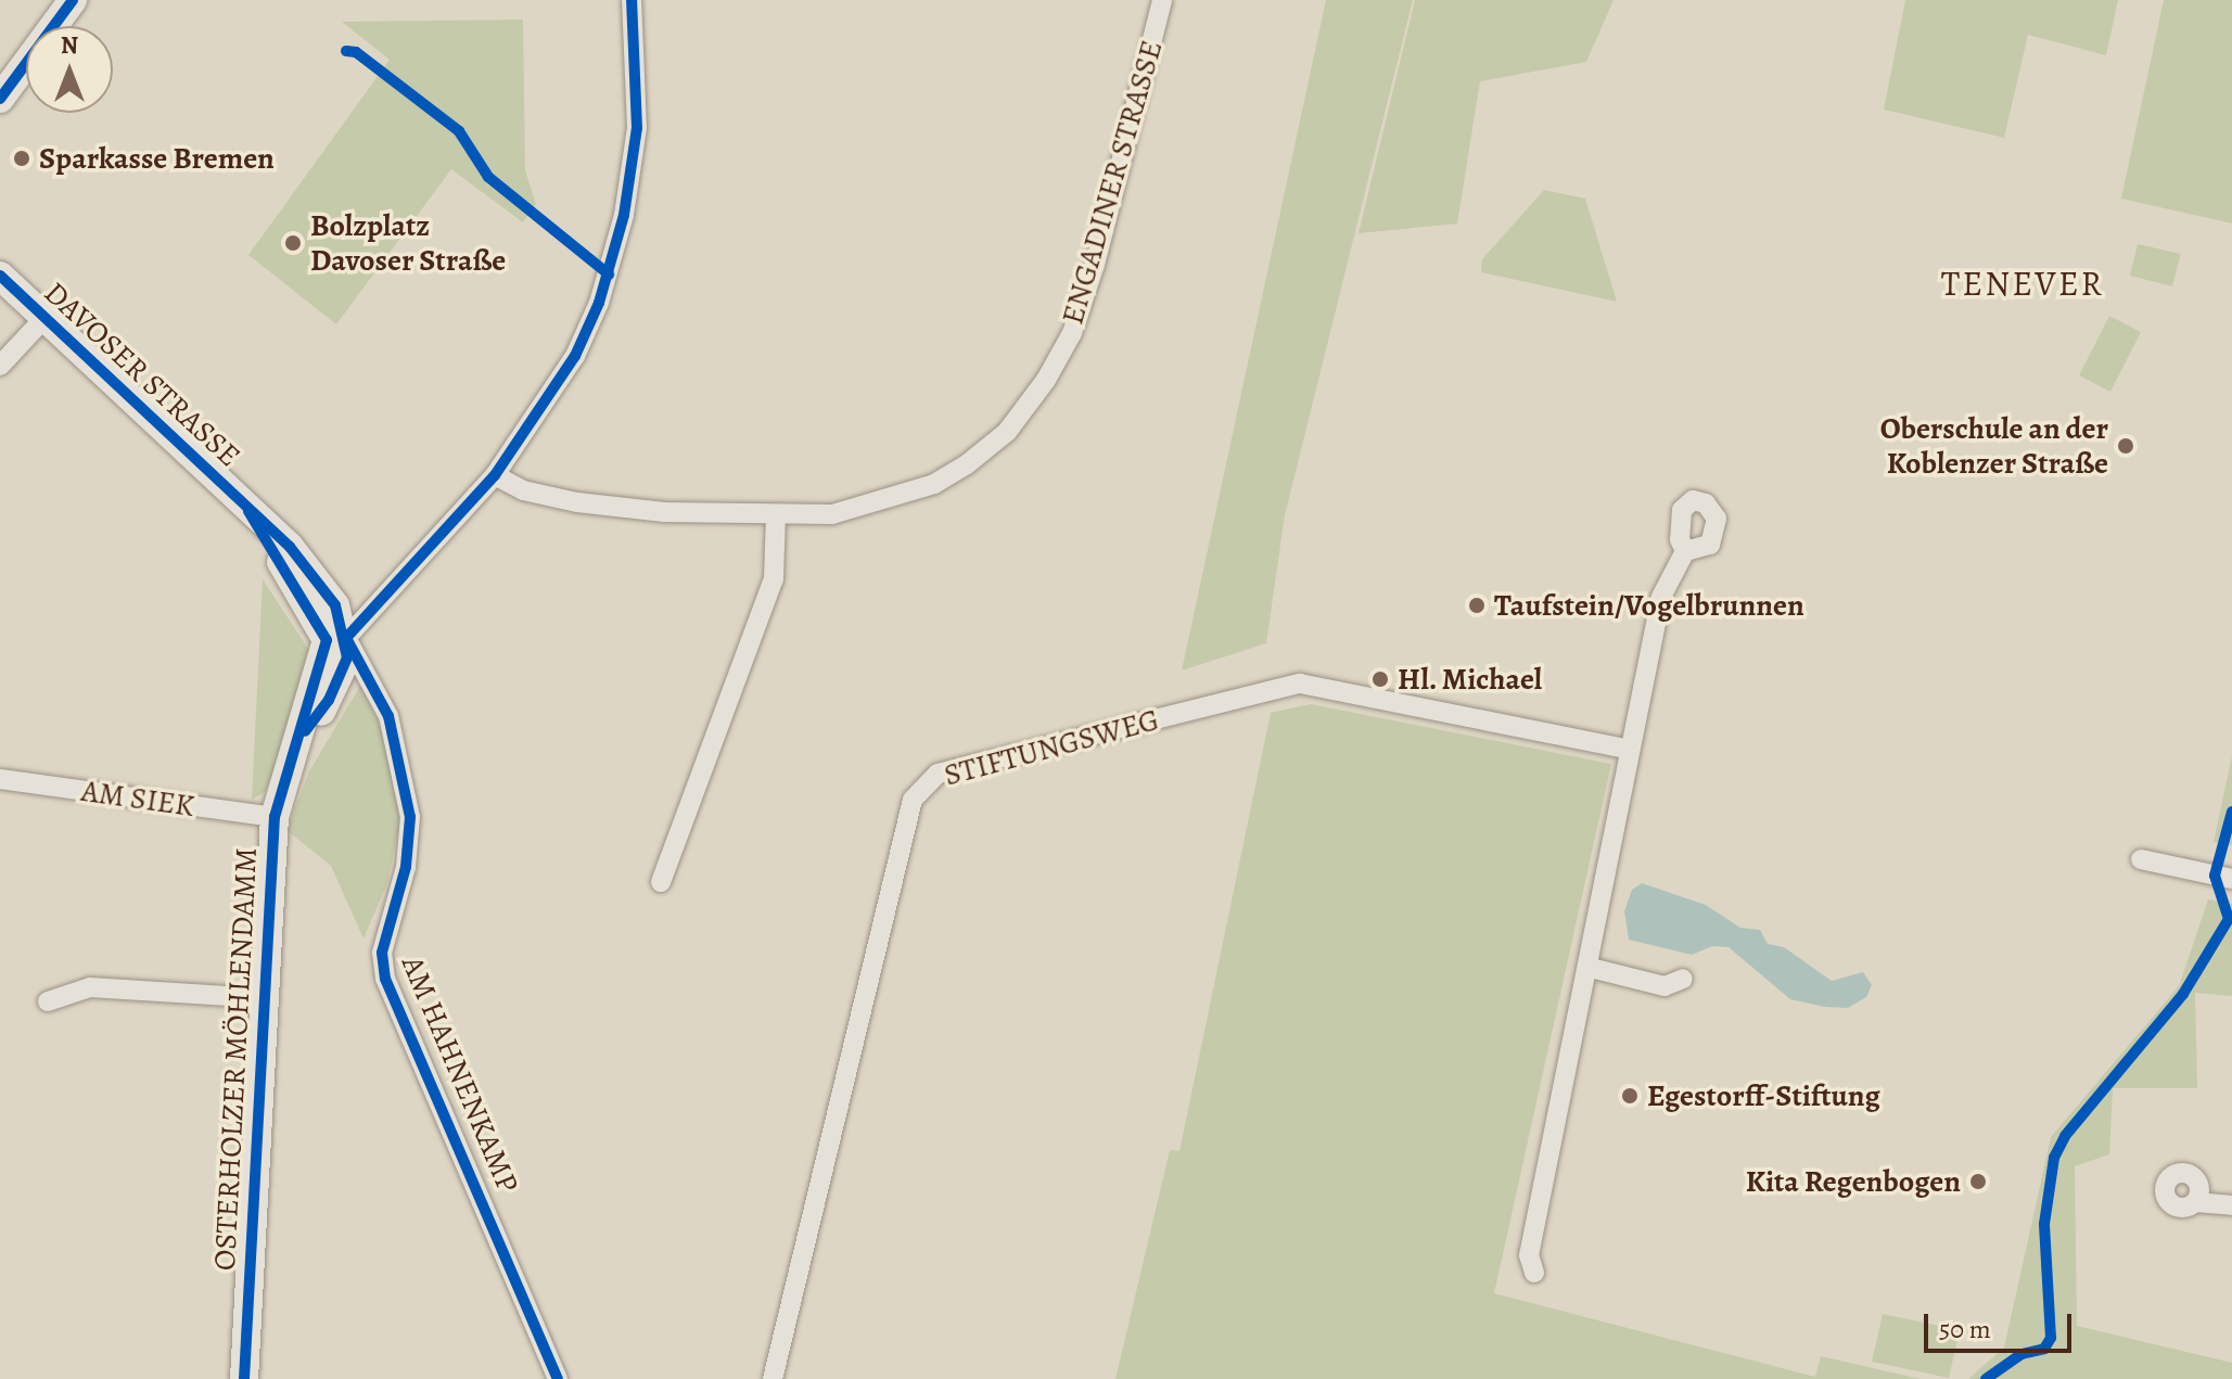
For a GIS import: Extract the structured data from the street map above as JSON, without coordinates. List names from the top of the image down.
{
  "streets": {
    "main road": ["DAVOSER STRASSE", "OSTERHOLZER MÖHLENDAMM"],
    "street": [
      "ENGADINER STRASSE",
      "STIFTUNGSWEG",
      "AM SIEK",
      "AM HAHNENKAMP"
    ]
  },
  "crossings": [
    ["DAVOSER STRASSE", "OSTERHOLZER MÖHLENDAMM"],
    ["DAVOSER STRASSE", "AM HAHNENKAMP"],
    ["AM SIEK", "OSTERHOLZER MÖHLENDAMM"],
    ["OSTERHOLZER MÖHLENDAMM", "AM HAHNENKAMP"]
  ],
  "districts": ["TENEVER"],
  "places": [
    "Sparkasse Bremen",
    "Bolzplatz Davoser Straße",
    "Oberschule an der Koblenzer Straße",
    "Taufstein/Vogelbrunnen",
    "Hl. Michael",
    "Egestorff-Stiftung",
    "Kita Regenbogen"
  ],
  "scale_bar": "50 m",
  "north": "top"
}
